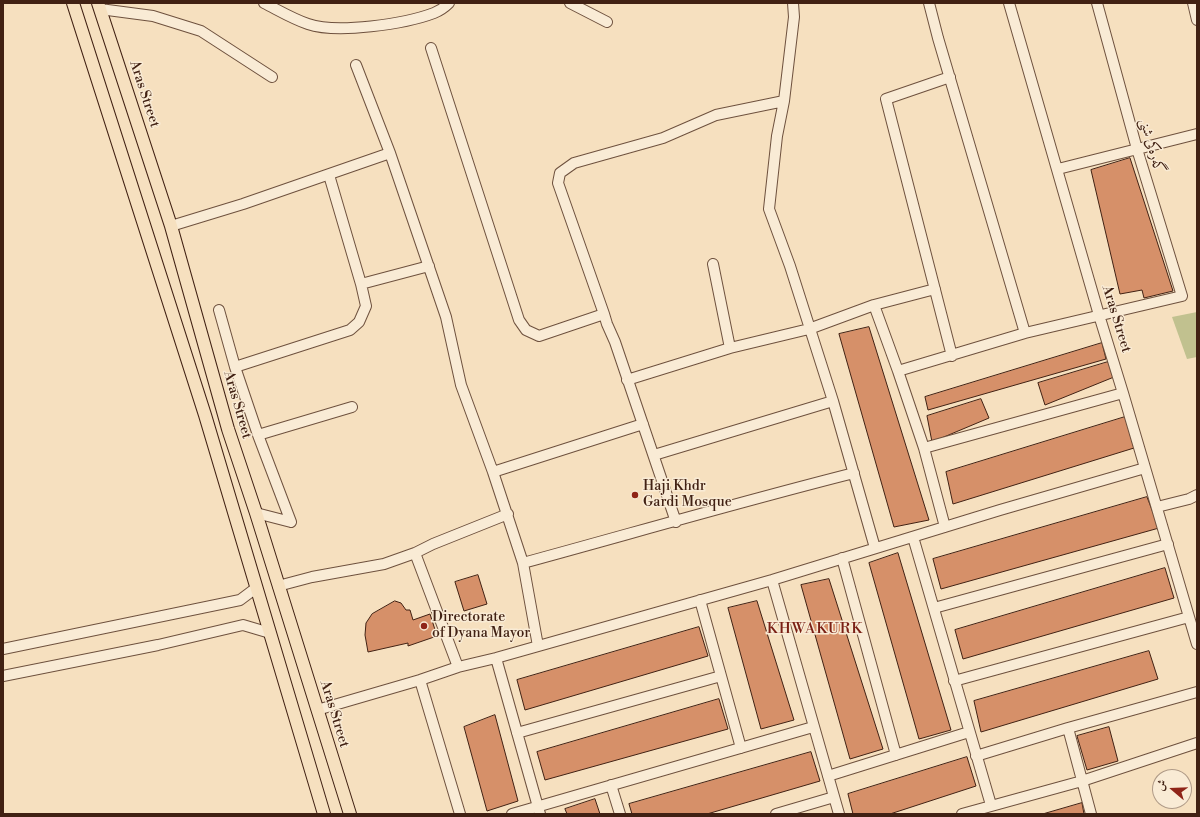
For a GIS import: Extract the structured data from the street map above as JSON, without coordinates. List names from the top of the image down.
{
  "streets": {
    "main road": ["Aras Street"],
    "street": ["گەرەکی شنی"]
  },
  "crossings": [
    ["Aras Street", "گەرەکی شنی"]
  ],
  "districts": ["KHWAKURK"],
  "places": ["Haji Khdr Gardi Mosque", "Directorate of Dyana Mayor"],
  "north": "left"
}
